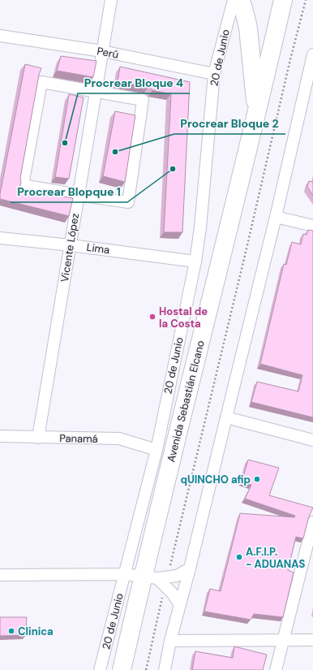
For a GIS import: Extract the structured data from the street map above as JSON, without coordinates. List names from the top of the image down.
{
  "streets": {
    "main road": ["Avenida Sebastián Elcano"],
    "street": [
      "Perú",
      "20 de Junio",
      "Vicente López",
      "Lima",
      "Panamá"
    ]
  },
  "crossings": [
    ["Perú", "20 de Junio"],
    ["Perú", "Vicente López"],
    ["20 de Junio", "Lima"],
    ["20 de Junio", "Panamá"],
    ["Vicente López", "Lima"],
    ["Vicente López", "Panamá"]
  ],
  "places": [
    "Procrear Bloque 4",
    "Procrear Bloque 2",
    "Procrear Blopque 1",
    "Hostal de la Costa",
    "qUINCHO afip",
    "A.F.I.P. - ADUANAS",
    "Clinica"
  ]
}
